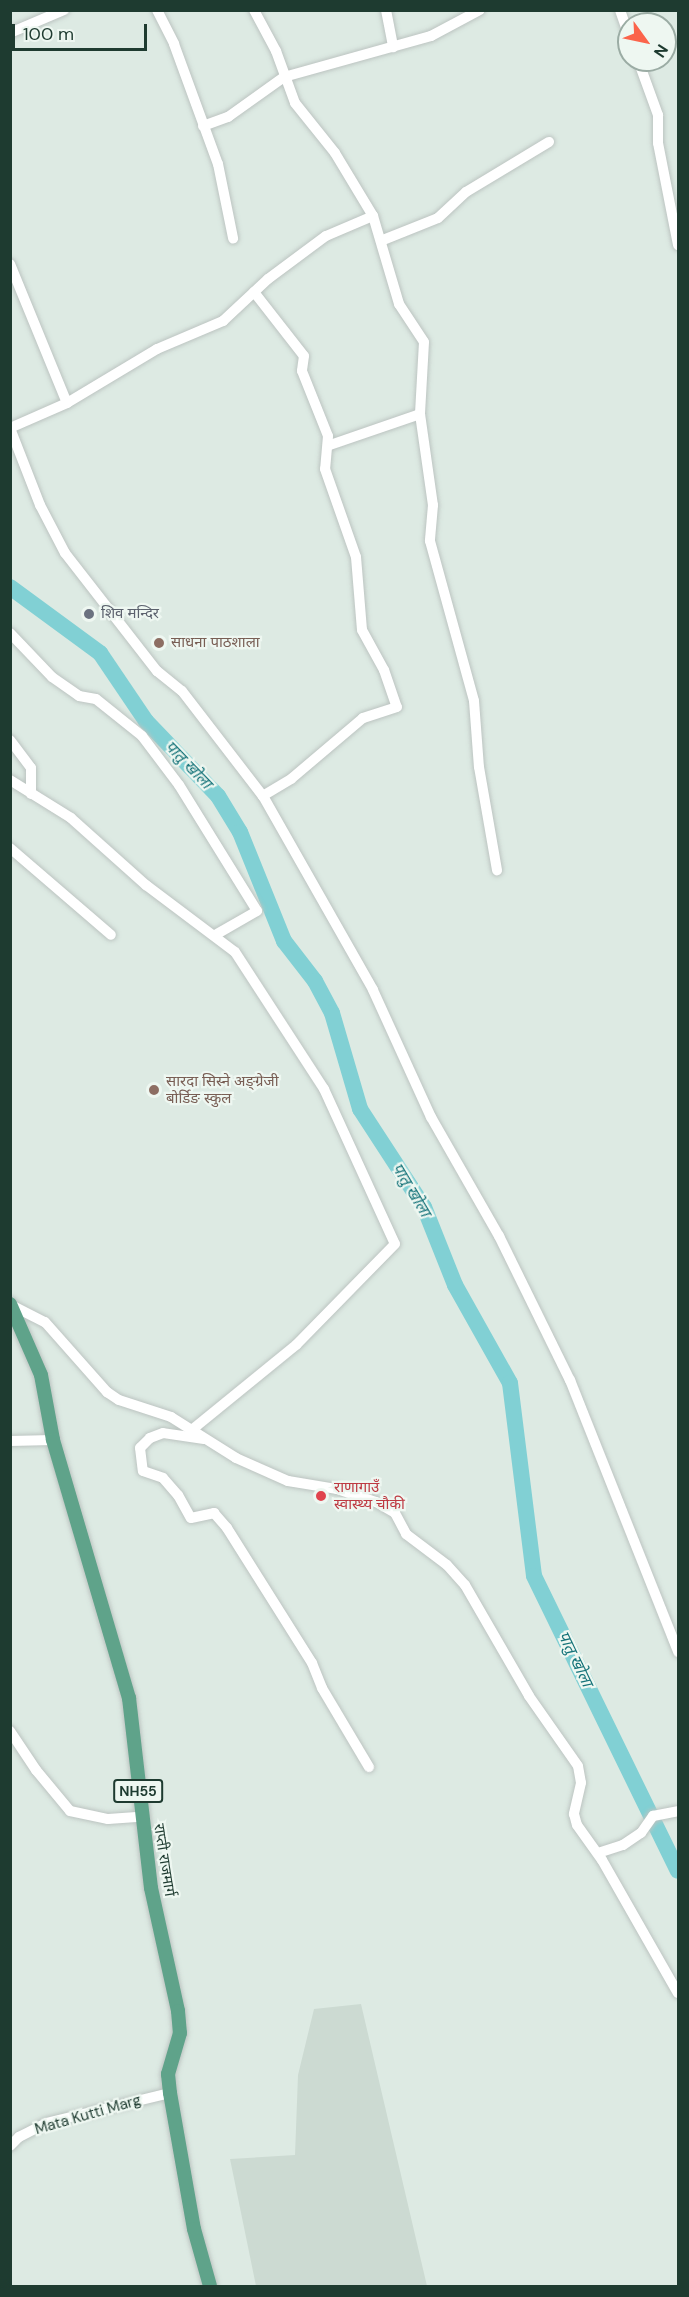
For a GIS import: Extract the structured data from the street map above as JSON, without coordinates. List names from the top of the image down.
{
  "streets": {
    "main road": ["NH55", "राप्ती राजमार्ग"],
    "street": ["Mata Kutti Marg"]
  },
  "crossings": [
    ["राप्ती राजमार्ग", "Mata Kutti Marg"]
  ],
  "water": ["पातु खोला"],
  "places": [
    "शिव मन्दिर",
    "साधना पाठशाला",
    "सारदा सिस्ने अङ्ग्रेजी बोर्डिङ स्कुल",
    "राणागाउँ स्वास्थ्य चौकी"
  ],
  "scale_bar": "100 m",
  "north": "bottom right"
}
